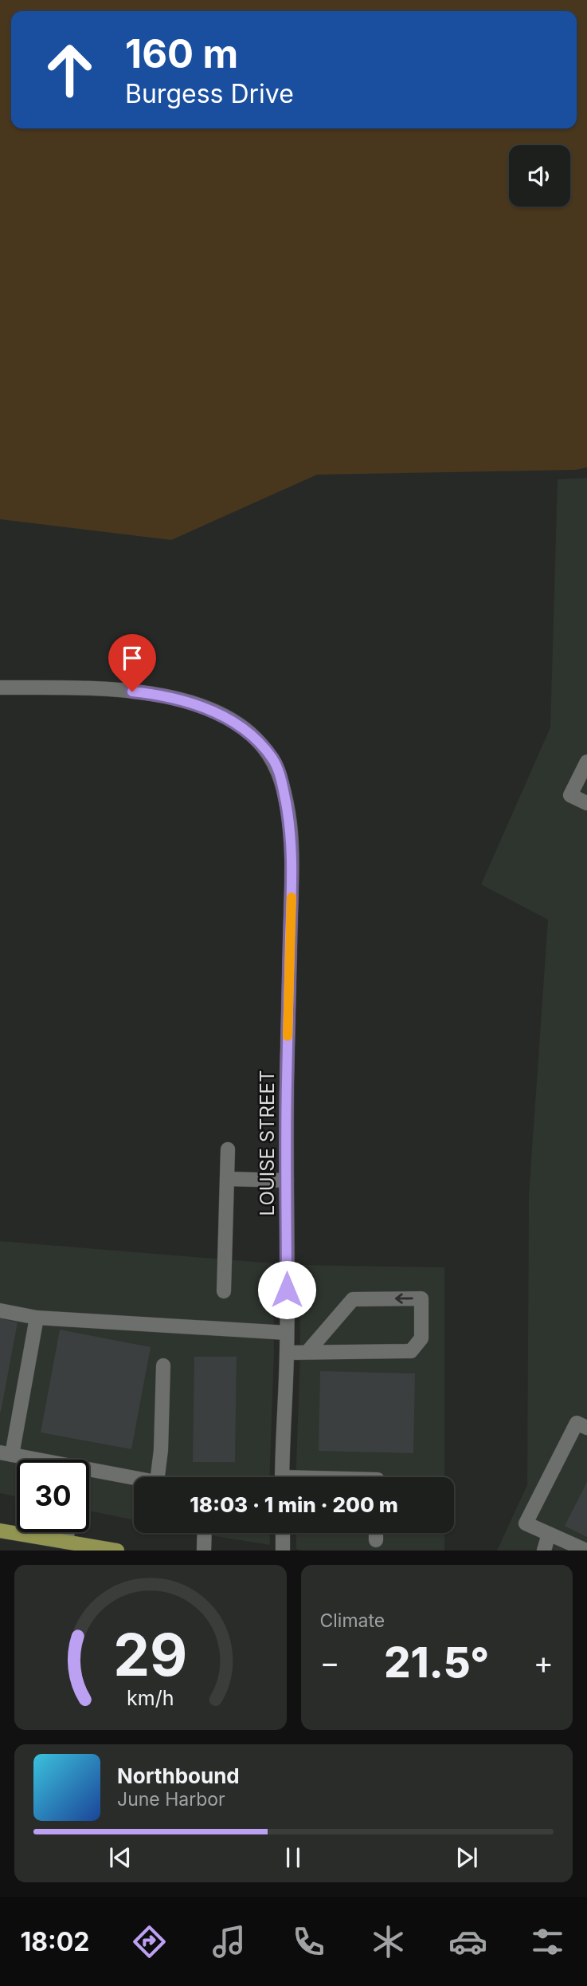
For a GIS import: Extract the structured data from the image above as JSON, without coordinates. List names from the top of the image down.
{
  "streets": {
    "street": ["LOUISE STREET"]
  },
  "page": {
    "turn": ["160 m", "Burgess Drive"],
    "limit": "30",
    "trip": "18:03 · 1 min · 200 m",
    "tile": "Climate",
    "heat": ["−", "21.5°", "+"],
    "song": ["Northbound", "June Harbor"],
    "tabs": "18:02",
    "gauge": ["29", "km/h"]
  }
}
